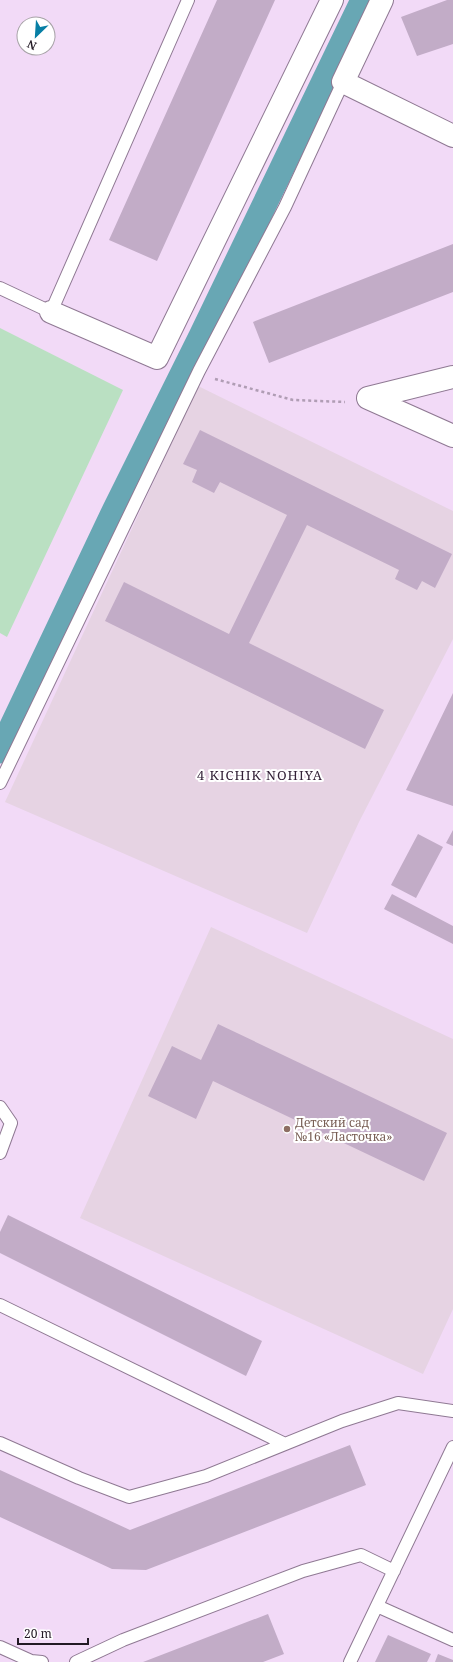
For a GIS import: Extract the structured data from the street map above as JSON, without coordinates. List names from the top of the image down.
{
  "districts": ["4 KICHIK NOHIYA"],
  "places": ["Детский сад №16 «Ласточка»"],
  "scale_bar": "20 m",
  "north": "bottom left"
}
